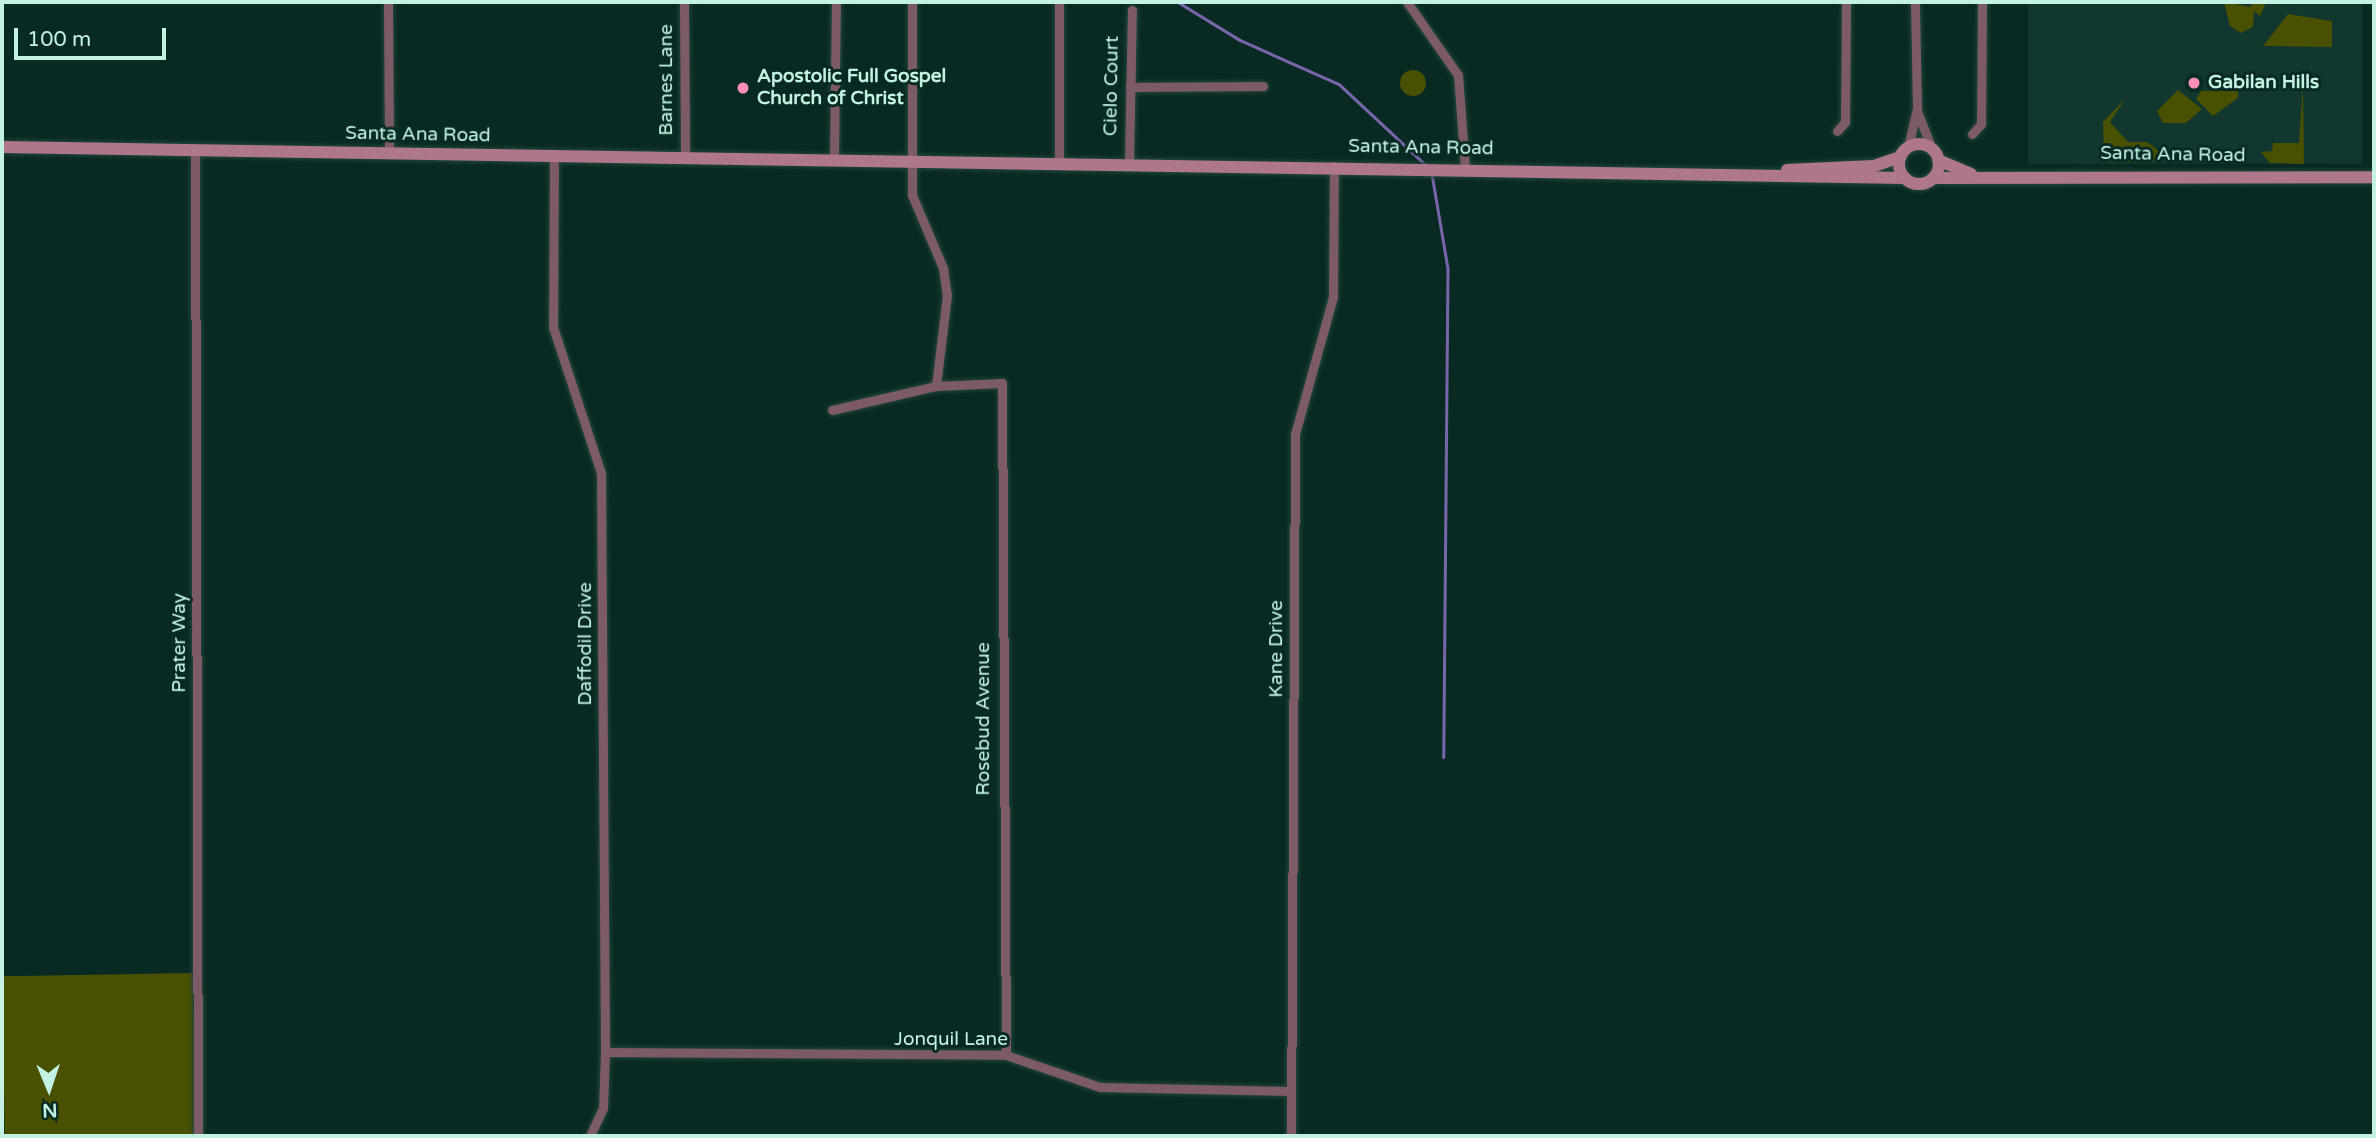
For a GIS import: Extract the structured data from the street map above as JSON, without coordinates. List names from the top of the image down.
{
  "streets": {
    "street": [
      "Barnes Lane",
      "Cielo Court",
      "Santa Ana Road",
      "Prater Way",
      "Daffodil Drive",
      "Kane Drive",
      "Rosebud Avenue",
      "Jonquil Lane"
    ]
  },
  "crossings": [
    ["Barnes Lane", "Santa Ana Road"],
    ["Cielo Court", "Santa Ana Road"],
    ["Santa Ana Road", "Prater Way"],
    ["Santa Ana Road", "Daffodil Drive"],
    ["Santa Ana Road", "Kane Drive"],
    ["Daffodil Drive", "Jonquil Lane"],
    ["Kane Drive", "Jonquil Lane"],
    ["Rosebud Avenue", "Jonquil Lane"]
  ],
  "places": ["Gabilan Hills", "Apostolic Full Gospel Church of Christ"],
  "scale_bar": "100 m",
  "north": "bottom"
}
